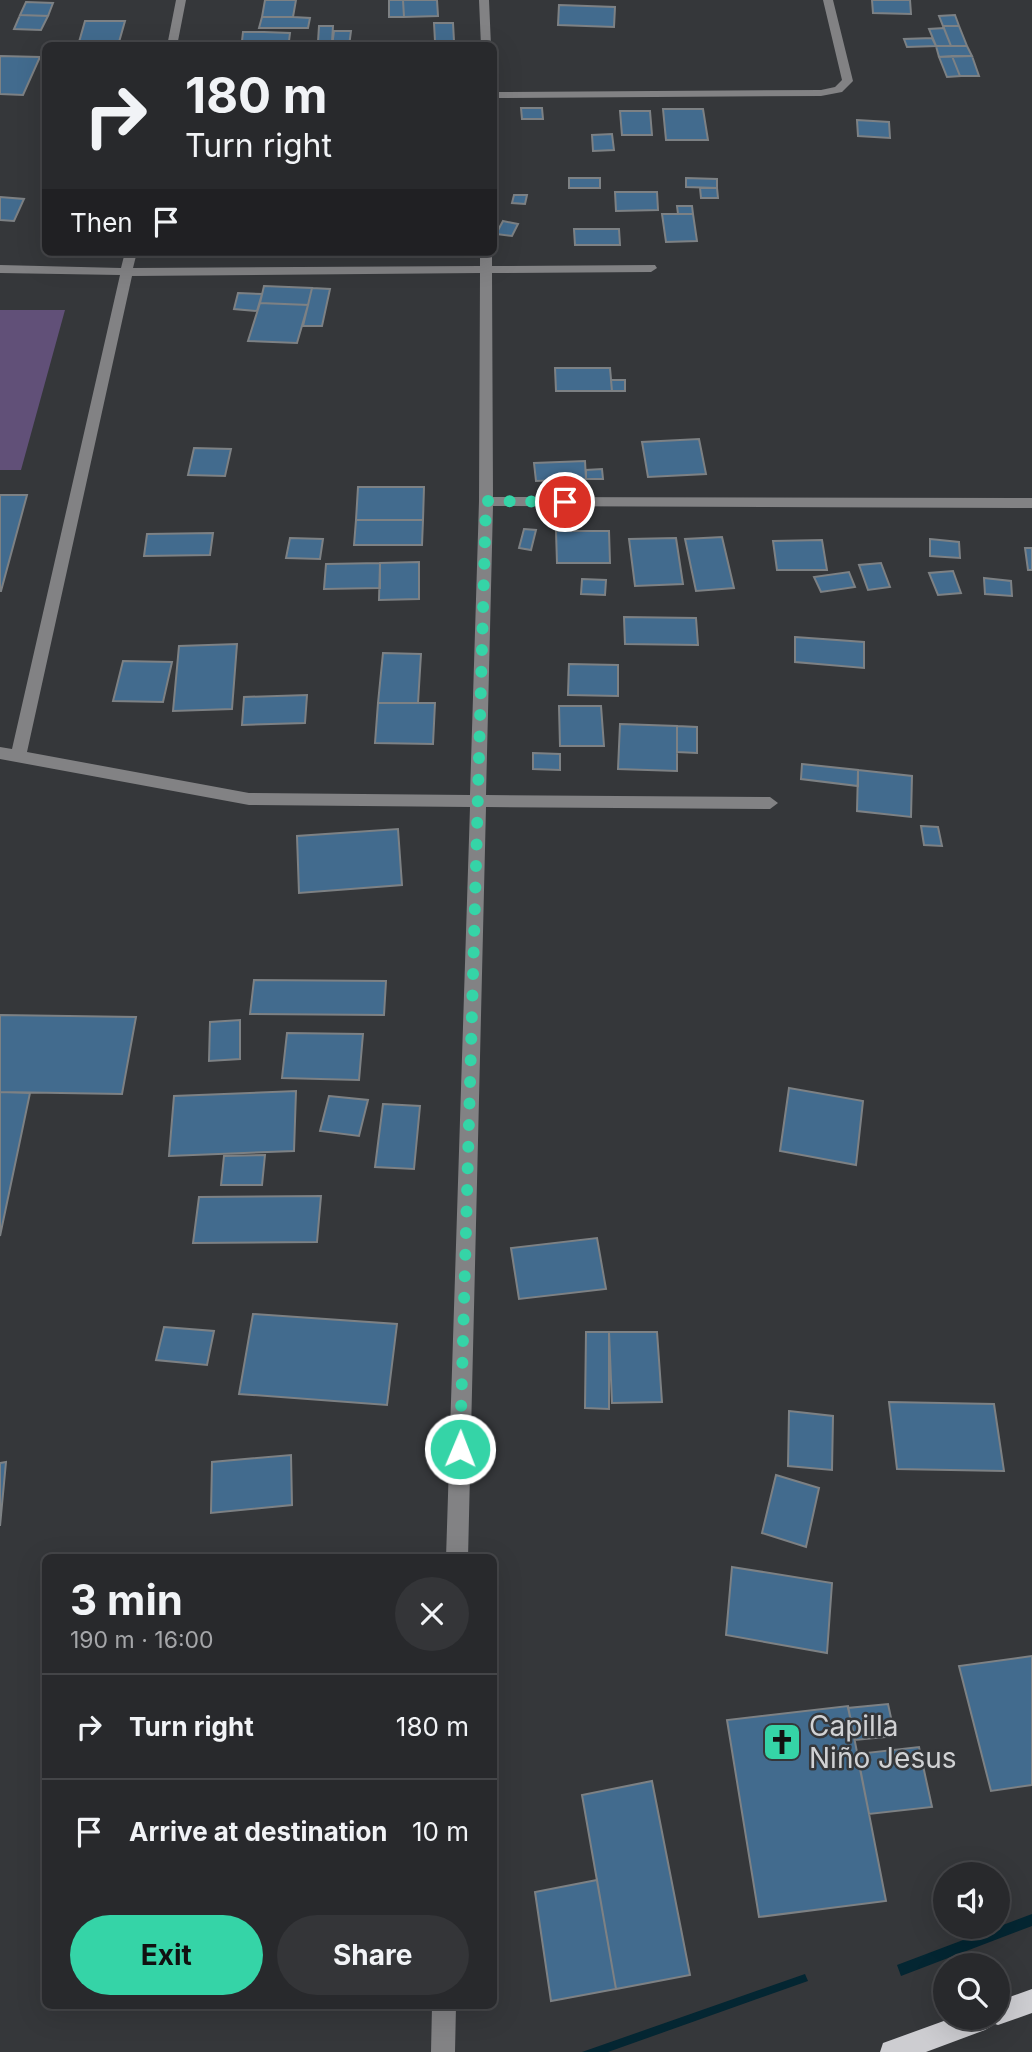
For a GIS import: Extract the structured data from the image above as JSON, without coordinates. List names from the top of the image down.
{
  "places": {
    "church": ["Capilla Niño Jesus"]
  },
  "page": {
    "turn": ["180 m", "Turn right"],
    "then": "Then",
    "heading": ["3 min", "190 m · 16:00"],
    "list": [
      {
        "name": "Turn right",
        "value": "180 m"
      },
      {
        "name": "Arrive at destination",
        "value": "10 m"
      }
    ],
    "buttons": ["Exit", "Share"]
  }
}
